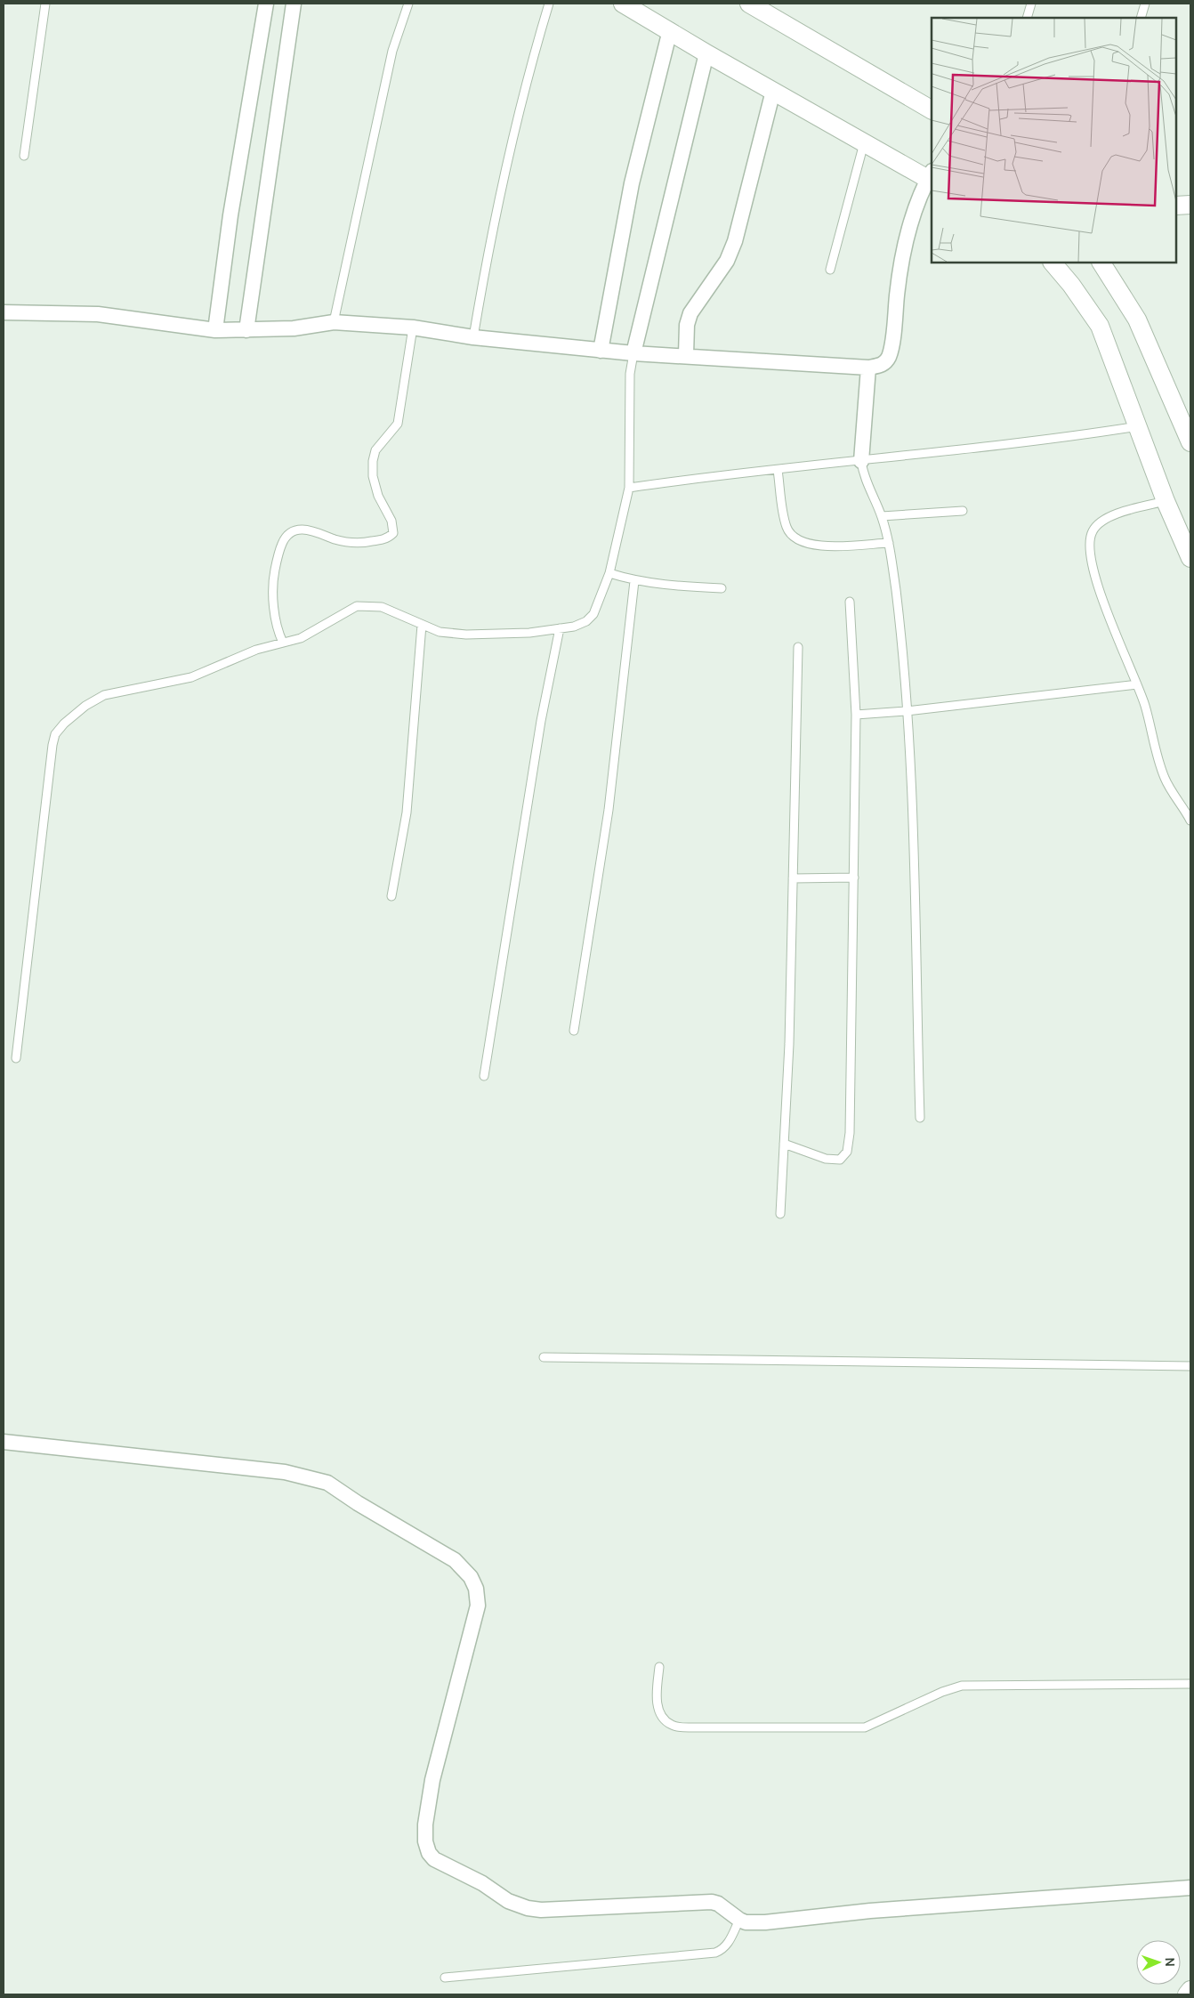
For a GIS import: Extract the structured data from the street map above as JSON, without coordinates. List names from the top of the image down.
{
  "north": "right"
}
